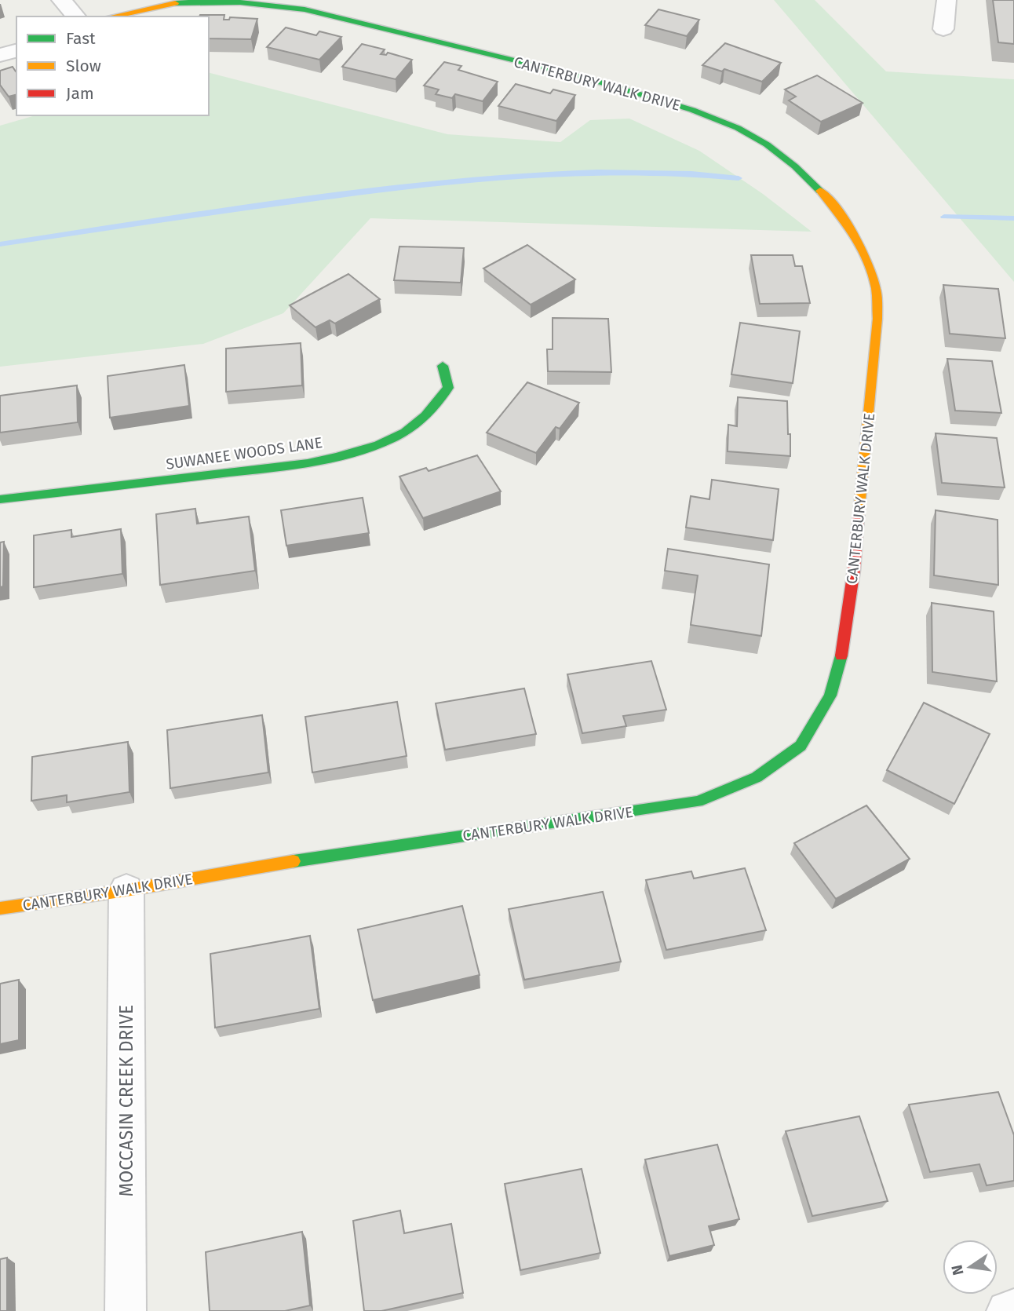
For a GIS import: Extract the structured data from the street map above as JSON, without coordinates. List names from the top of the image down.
{
  "streets": {
    "street": ["CANTERBURY WALK DRIVE", "SUWANEE WOODS LANE", "MOCCASIN CREEK DRIVE"]
  },
  "crossings": [
    ["CANTERBURY WALK DRIVE", "MOCCASIN CREEK DRIVE"]
  ],
  "legend": ["Fast", "Slow", "Jam"],
  "north": "left"
}
